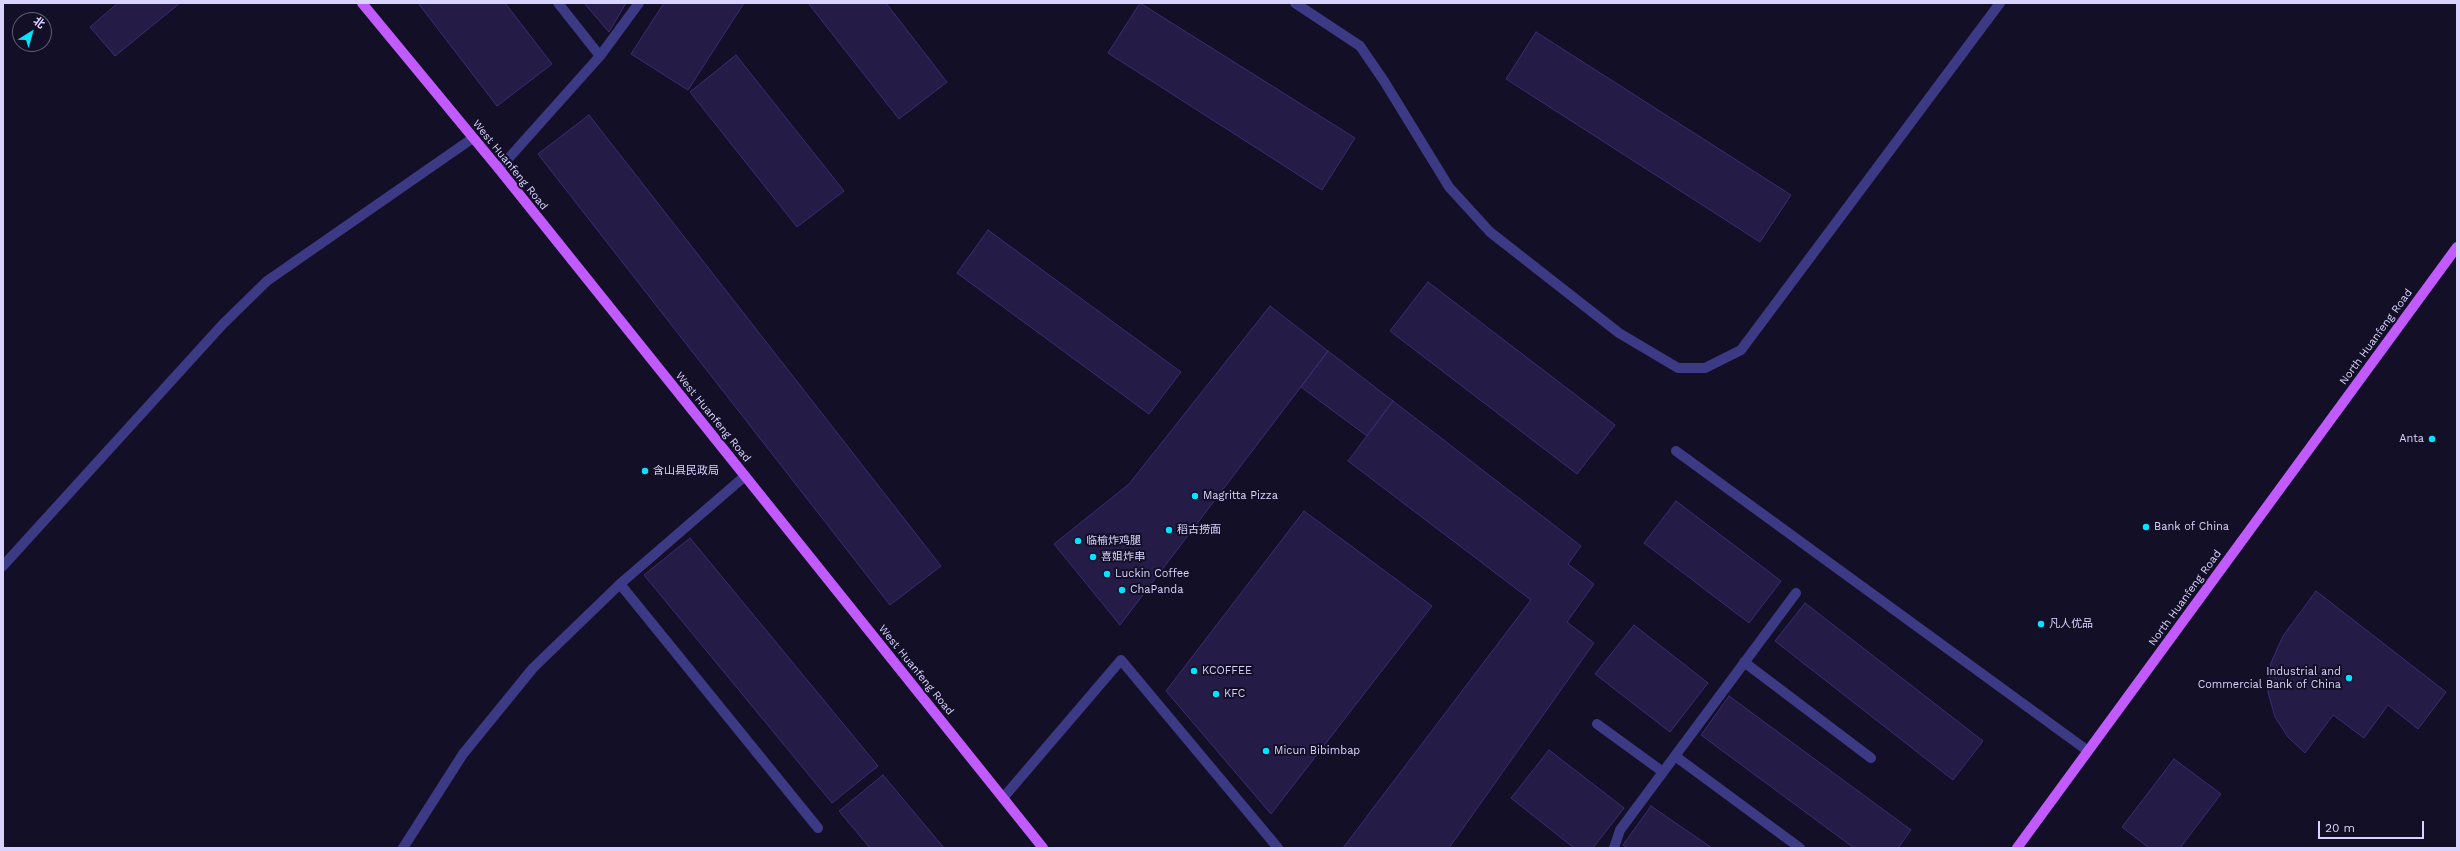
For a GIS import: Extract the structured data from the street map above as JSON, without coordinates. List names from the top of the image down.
{
  "streets": {
    "main road": ["West Huanfeng Road", "North Huanfeng Road"]
  },
  "places": [
    "Anta",
    "含山县民政局",
    "Magritta Pizza",
    "Bank of China",
    "稻古捞面",
    "临榆炸鸡腿",
    "喜姐炸串",
    "Luckin Coffee",
    "ChaPanda",
    "凡人优品",
    "KCOFFEE",
    "Industrial and Commercial Bank of China",
    "KFC",
    "Micun Bibimbap"
  ],
  "scale_bar": "20 m",
  "north": "top right"
}
